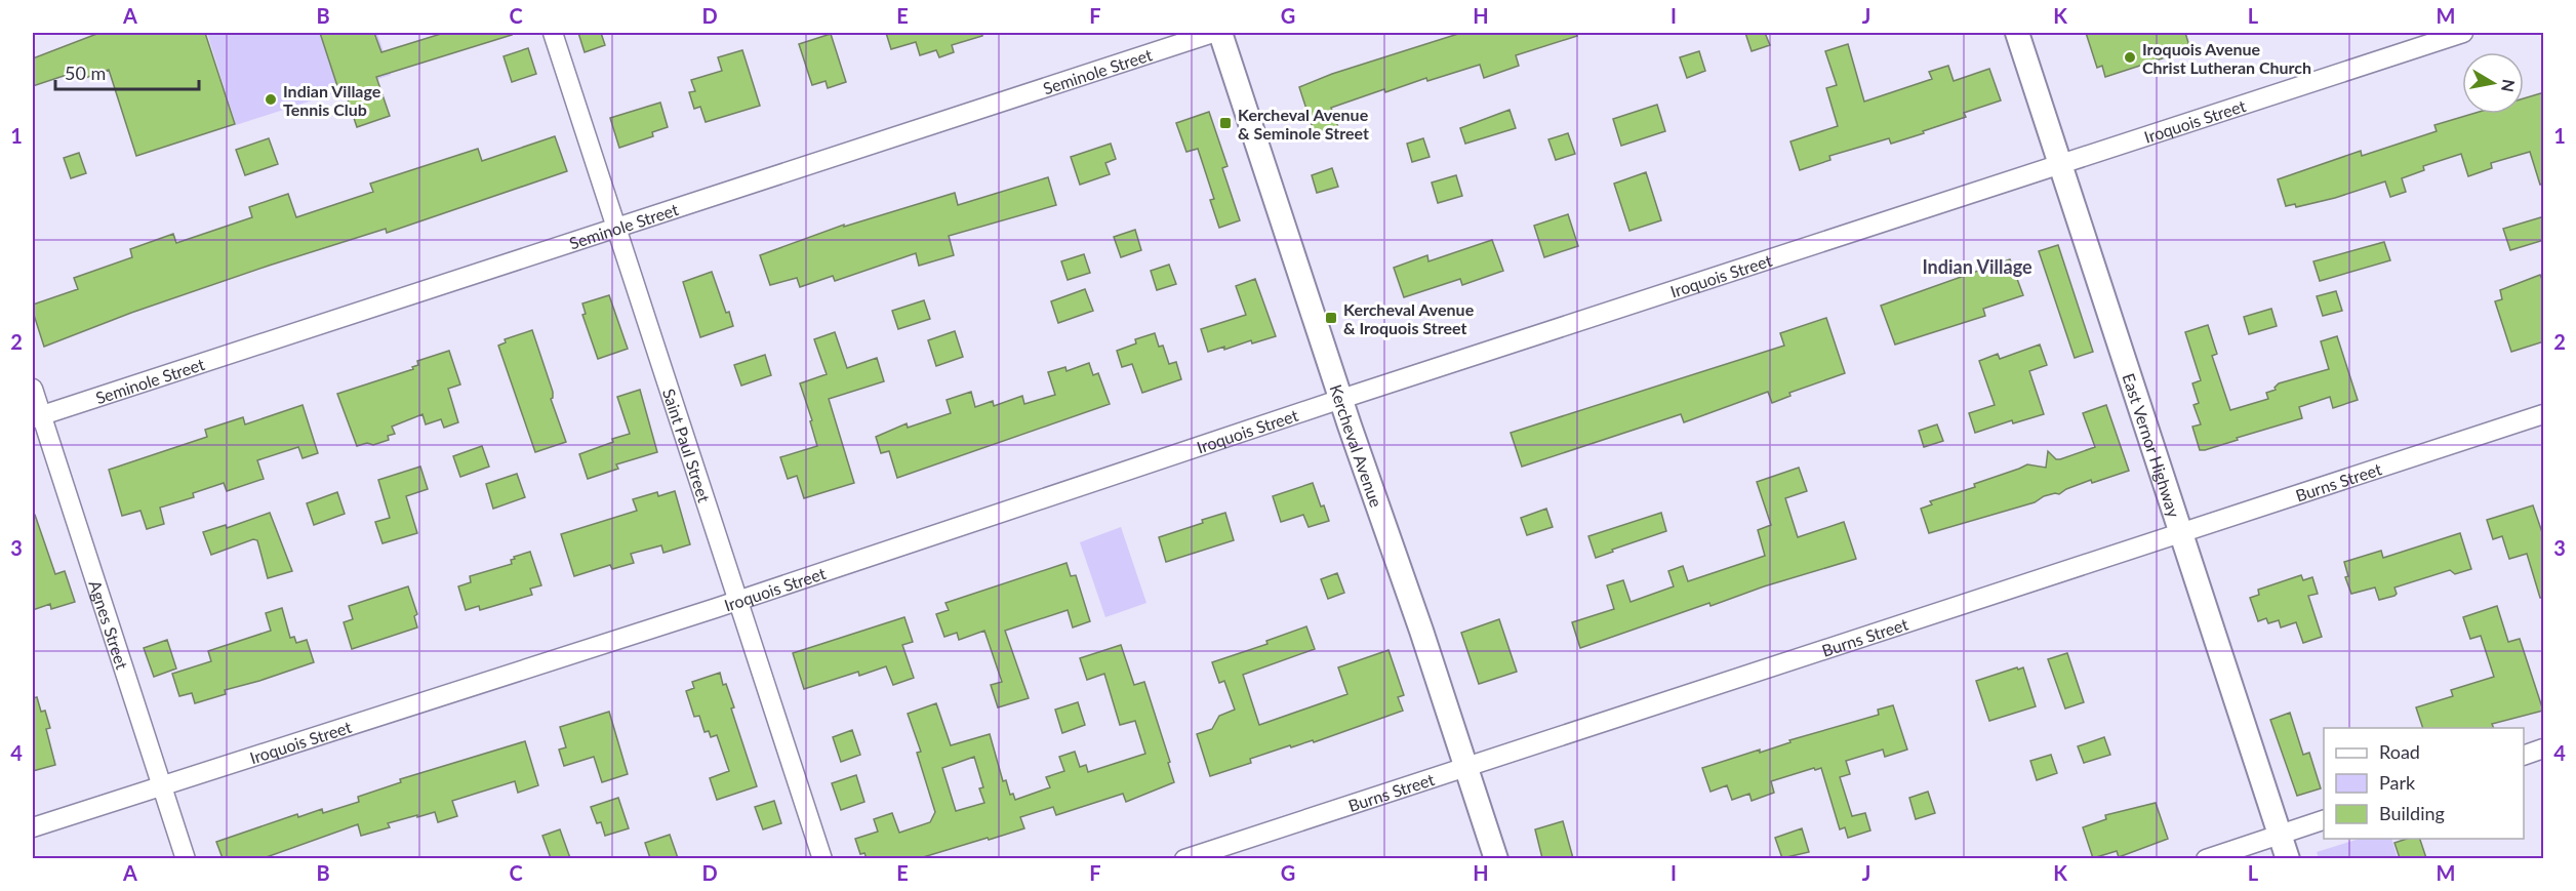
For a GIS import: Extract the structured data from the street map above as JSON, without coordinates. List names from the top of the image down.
{
  "streets": {
    "street": [
      "Seminole Street",
      "Iroquois Street",
      "East Vernor Highway",
      "Saint Paul Street",
      "Kercheval Avenue",
      "Burns Street",
      "Agnes Street"
    ]
  },
  "crossings": [
    ["Seminole Street", "Saint Paul Street"],
    ["Seminole Street", "Agnes Street"],
    ["Iroquois Street", "East Vernor Highway"],
    ["Iroquois Street", "Saint Paul Street"],
    ["Iroquois Street", "Kercheval Avenue"],
    ["Iroquois Street", "Agnes Street"],
    ["East Vernor Highway", "Burns Street"],
    ["Kercheval Avenue", "Burns Street"]
  ],
  "districts": ["Indian Village"],
  "places": {
    "other": ["Iroquois Avenue Christ Lutheran Church", "Indian Village Tennis Club"],
    "transit": ["Kercheval Avenue & Seminole Street", "Kercheval Avenue & Iroquois Street"]
  },
  "legend": ["Road", "Park", "Building"],
  "scale_bar": "50 m",
  "north": "right",
  "grid": {
    "columns": [
      "A",
      "B",
      "C",
      "D",
      "E",
      "F",
      "G",
      "H",
      "I",
      "J",
      "K",
      "L",
      "M"
    ],
    "rows": [
      "1",
      "2",
      "3",
      "4"
    ]
  }
}
